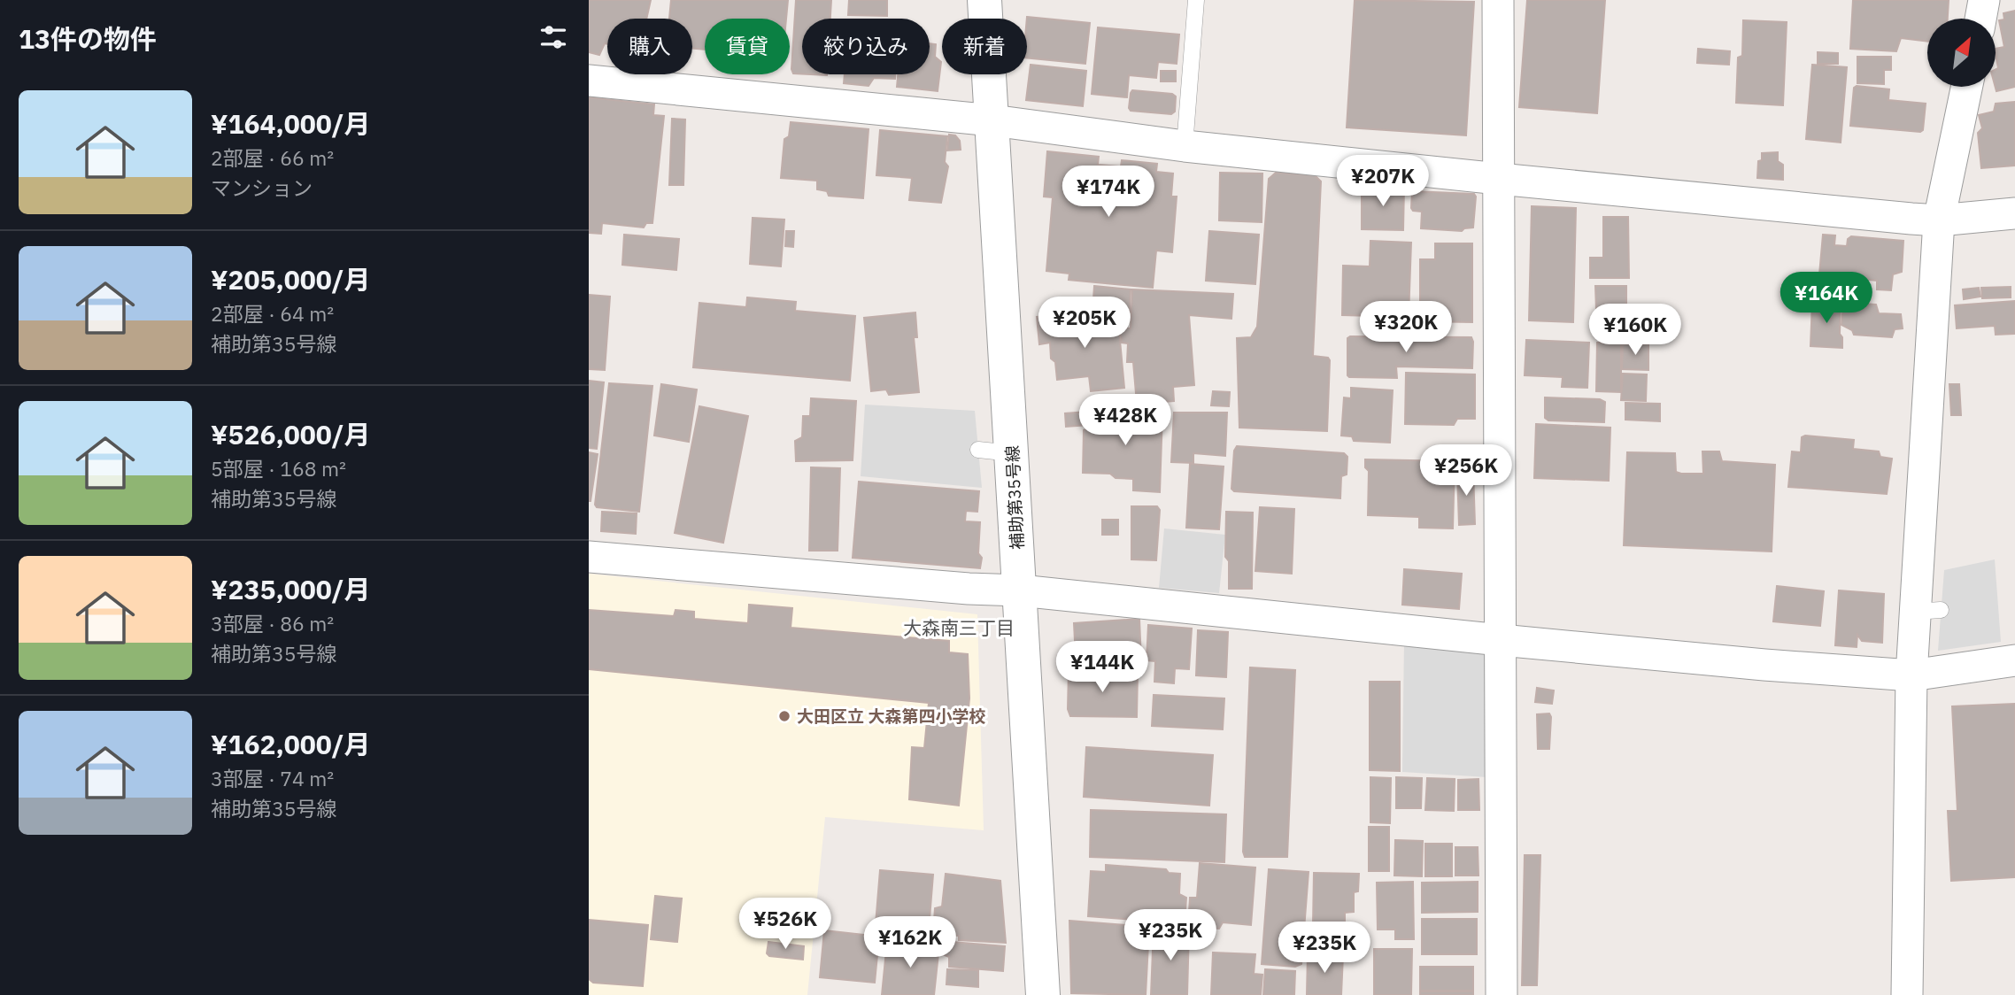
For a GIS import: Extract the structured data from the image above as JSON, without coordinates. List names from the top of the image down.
{
  "streets": {
    "street": ["補助第35号線"]
  },
  "districts": ["大森南三丁目"],
  "places": ["大田区立 大森第四小学校"],
  "north": "top right",
  "page": {
    "heading": "13件の物件",
    "chip": [
      "購入",
      "賃貸",
      "絞り込み",
      "新着"
    ],
    "list": [
      {
        "name": "¥164,000/月",
        "note": "2部屋 · 66 m² · マンション"
      },
      {
        "name": "¥205,000/月",
        "note": "2部屋 · 64 m² · 補助第35号線"
      },
      {
        "name": "¥526,000/月",
        "note": "5部屋 · 168 m² · 補助第35号線"
      },
      {
        "name": "¥235,000/月",
        "note": "3部屋 · 86 m² · 補助第35号線"
      },
      {
        "name": "¥162,000/月",
        "note": "3部屋 · 74 m² · 補助第35号線"
      }
    ],
    "price": [
      "¥207K",
      "¥174K",
      "¥164K",
      "¥205K",
      "¥320K",
      "¥160K",
      "¥428K",
      "¥256K",
      "¥144K",
      "¥526K",
      "¥235K",
      "¥162K",
      "¥235K"
    ]
  }
}
